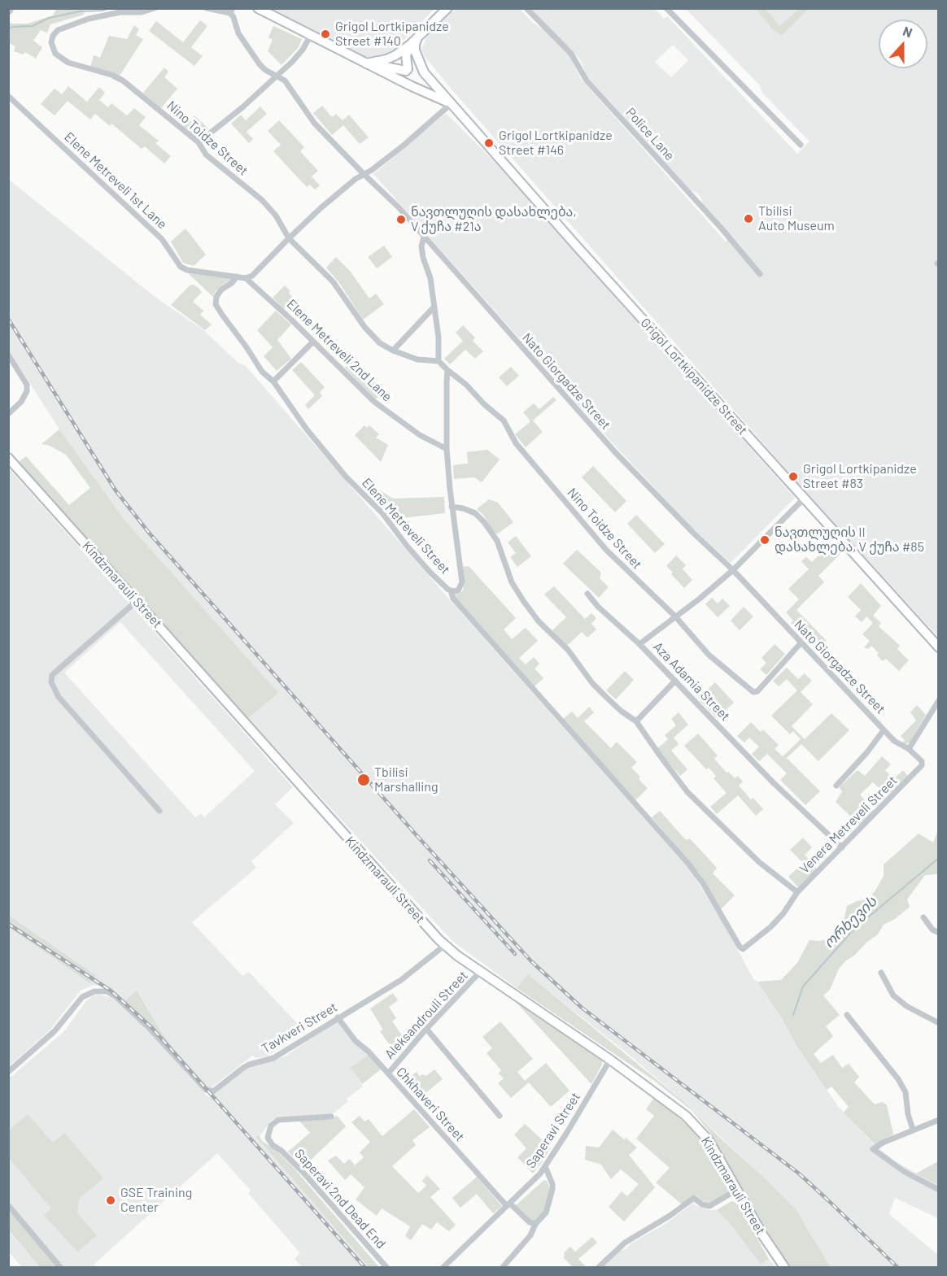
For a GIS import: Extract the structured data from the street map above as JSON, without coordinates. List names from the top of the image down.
{
  "streets": {
    "street": [
      "Police Lane",
      "Nino Toidze Street",
      "Elene Metreveli 1st Lane",
      "Elene Metreveli 2nd Lane",
      "Grigol Lortkipanidze Street",
      "Nato Giorgadze Street",
      "Elene Metreveli Street",
      "Kindzmarauli Street",
      "Aza Adamia Street",
      "Venera Metreveli Street",
      "Aleksandrouli Street",
      "Tavkveri Street",
      "Chkhaveri Street",
      "Saperavi Street",
      "Saperavi 2nd Dead End"
    ]
  },
  "crossings": [
    ["Nino Toidze Street", "Nato Giorgadze Street"],
    ["Nino Toidze Street", "Aza Adamia Street"],
    ["Elene Metreveli 1st Lane", "Elene Metreveli Street"],
    ["Grigol Lortkipanidze Street", "Aza Adamia Street"],
    ["Nato Giorgadze Street", "Aza Adamia Street"],
    ["Nato Giorgadze Street", "Venera Metreveli Street"],
    ["Elene Metreveli Street", "Venera Metreveli Street"],
    ["Kindzmarauli Street", "Aleksandrouli Street"],
    ["Kindzmarauli Street", "Tavkveri Street"],
    ["Kindzmarauli Street", "Saperavi Street"],
    ["Aza Adamia Street", "Venera Metreveli Street"],
    ["Aleksandrouli Street", "Chkhaveri Street"],
    ["Tavkveri Street", "Chkhaveri Street"],
    ["Chkhaveri Street", "Saperavi Street"]
  ],
  "water": ["ორხევის"],
  "places": [
    "Grigol Lortkipanidze Street #140",
    "Grigol Lortkipanidze Street #146",
    "Tbilisi Auto Museum",
    "ნავთლუღის დასახლება, V ქუჩა #21ა",
    "Grigol Lortkipanidze Street #83",
    "ნავთლუღის II დასახლება, V ქუჩა #85",
    "Tbilisi Marshalling",
    "GSE Training Center"
  ],
  "north": "top"
}
